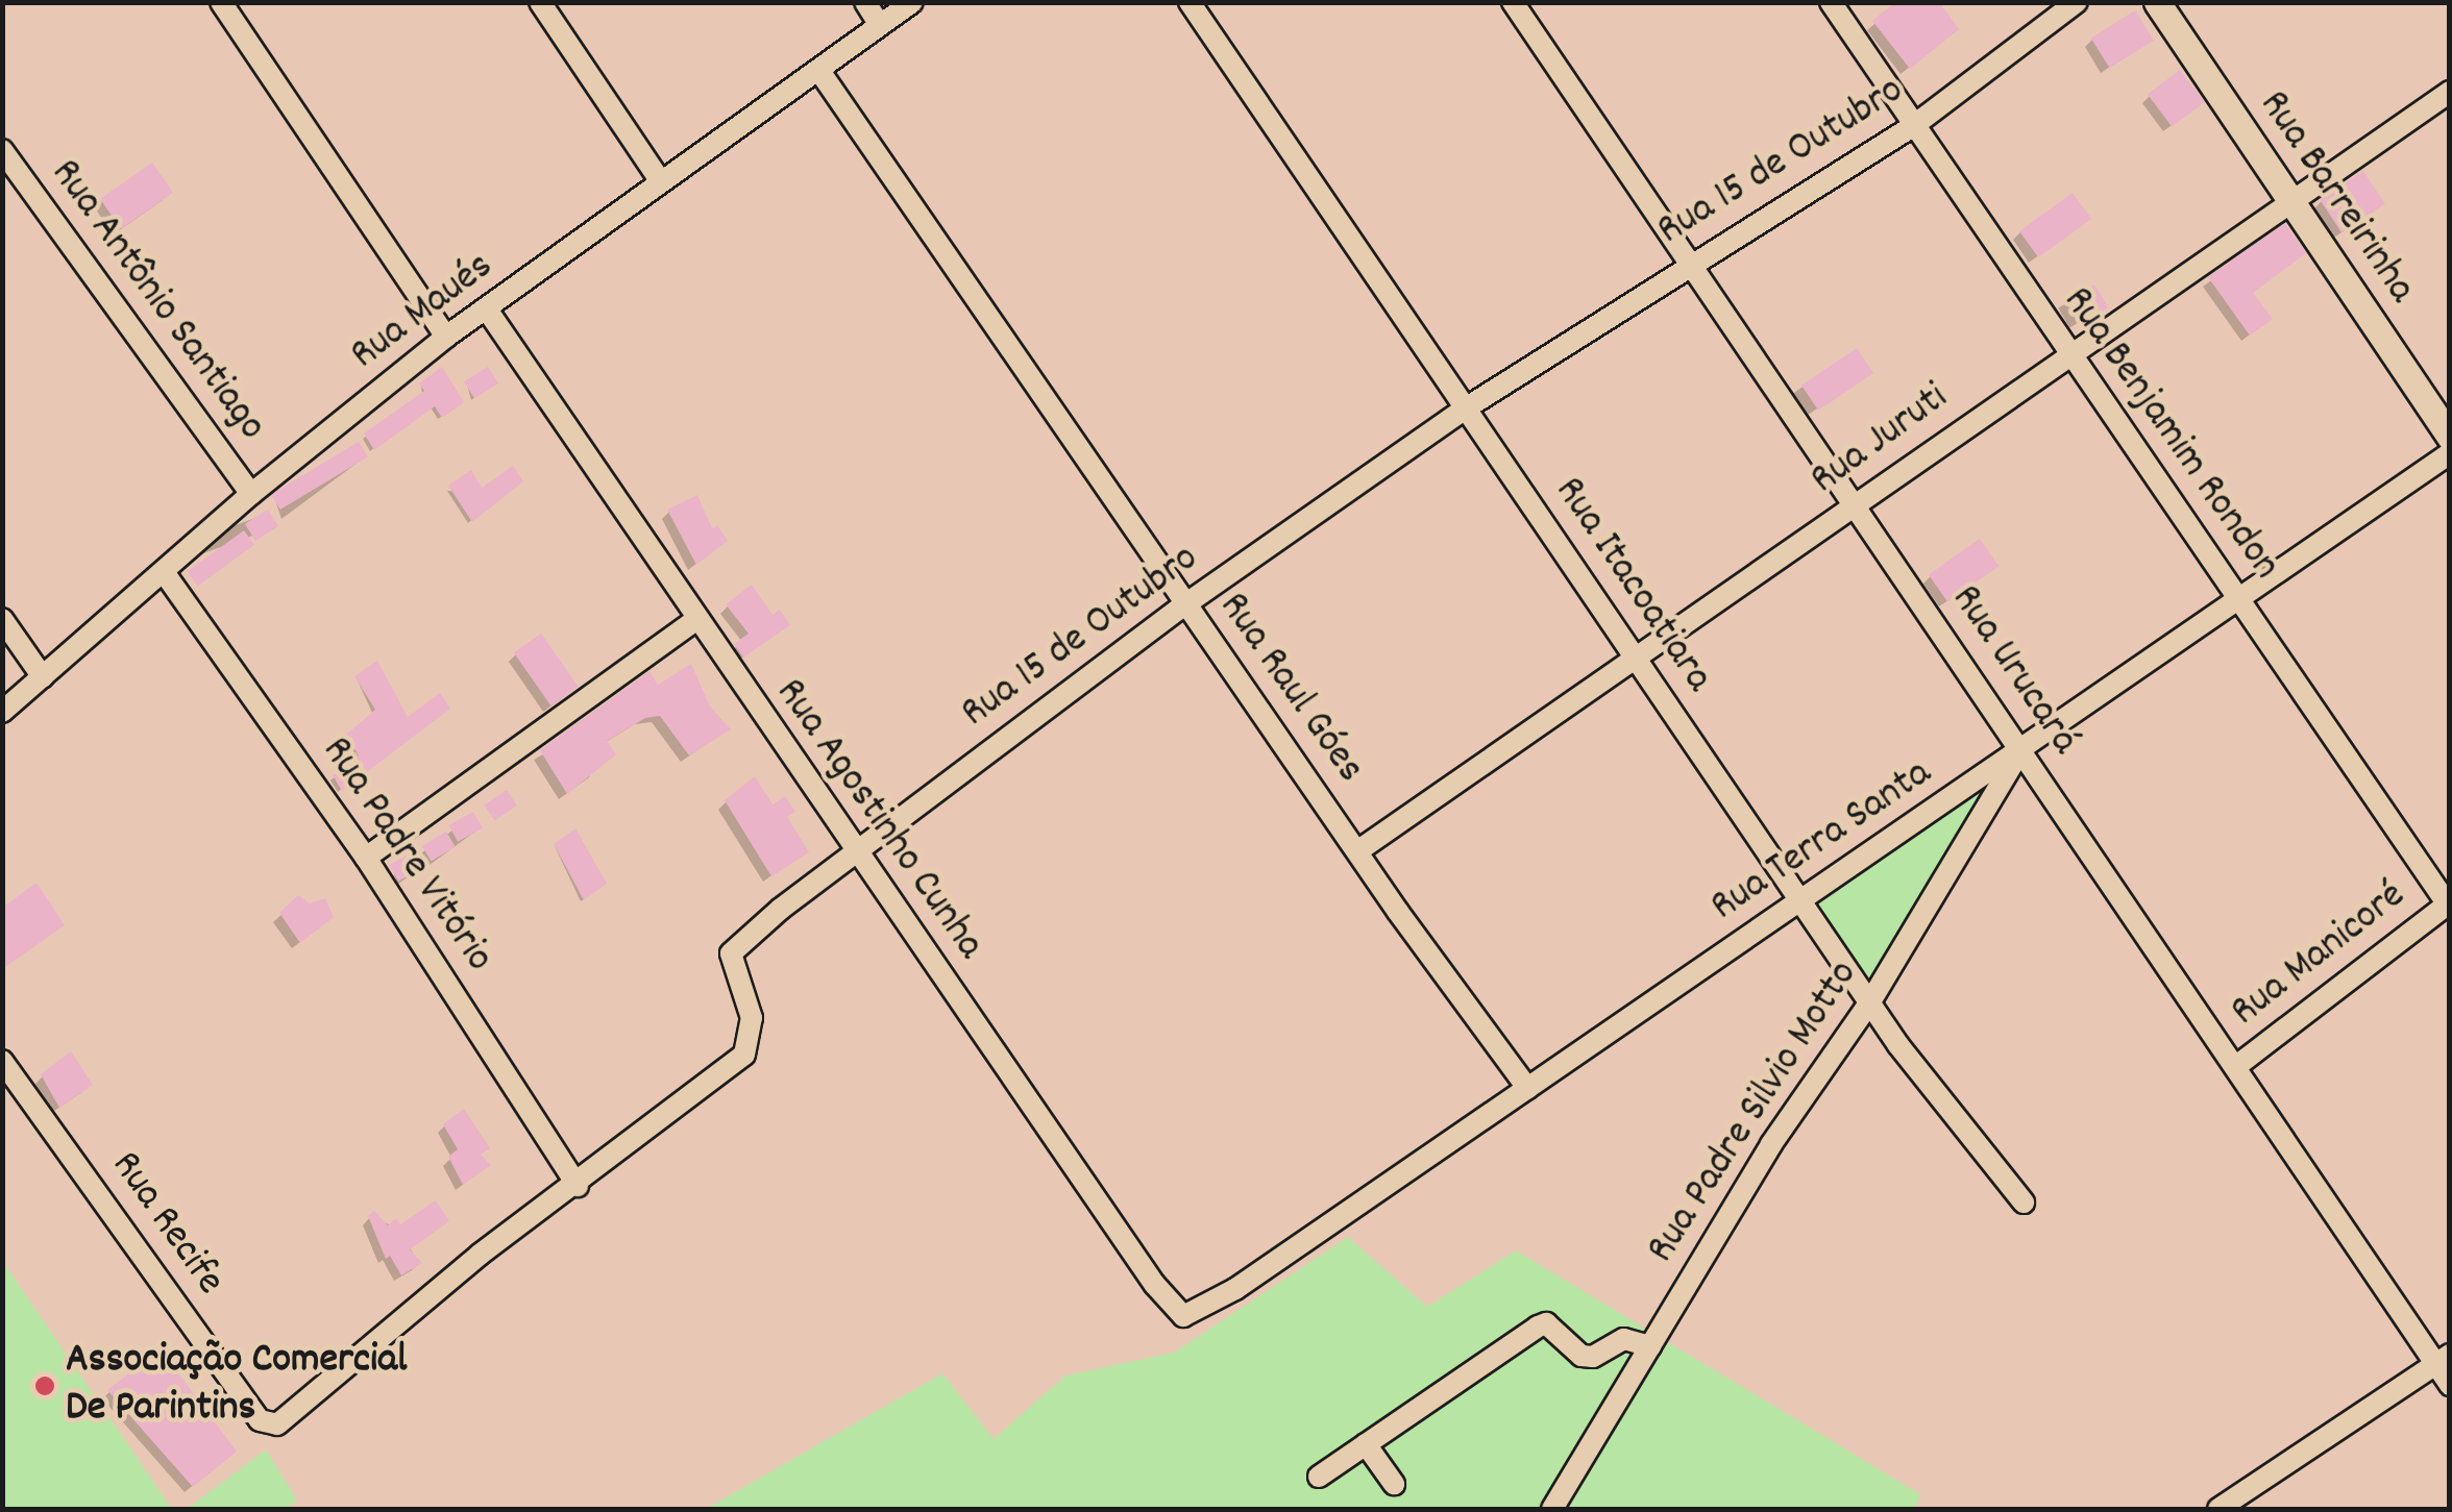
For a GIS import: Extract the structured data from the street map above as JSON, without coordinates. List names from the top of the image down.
{
  "streets": {
    "street": [
      "Rua 15 de Outubro",
      "Rua Barreirinha",
      "Rua Antônio Santiago",
      "Rua Maués",
      "Rua Benjamim Rondon",
      "Rua Juruti",
      "Rua Itacoatiara",
      "Rua Urucará",
      "Rua Raul Góes",
      "Rua Agostinho Cunha",
      "Rua Terra Santa",
      "Rua Padre Vitório",
      "Rua Manicoré",
      "Rua Padre Silvio Motto",
      "Rua Recife"
    ]
  },
  "crossings": [
    ["Rua 15 de Outubro", "Rua Benjamim Rondon"],
    ["Rua 15 de Outubro", "Rua Itacoatiara"],
    ["Rua 15 de Outubro", "Rua Urucará"],
    ["Rua 15 de Outubro", "Rua Raul Góes"],
    ["Rua 15 de Outubro", "Rua Agostinho Cunha"],
    ["Rua 15 de Outubro", "Rua Padre Vitório"],
    ["Rua 15 de Outubro", "Rua Recife"],
    ["Rua Barreirinha", "Rua Juruti"],
    ["Rua Antônio Santiago", "Rua Maués"],
    ["Rua Maués", "Rua Raul Góes"],
    ["Rua Maués", "Rua Agostinho Cunha"],
    ["Rua Maués", "Rua Padre Vitório"],
    ["Rua Benjamim Rondon", "Rua Juruti"],
    ["Rua Benjamim Rondon", "Rua Terra Santa"],
    ["Rua Benjamim Rondon", "Rua Manicoré"],
    ["Rua Juruti", "Rua Itacoatiara"],
    ["Rua Juruti", "Rua Urucará"],
    ["Rua Juruti", "Rua Raul Góes"],
    ["Rua Itacoatiara", "Rua Terra Santa"],
    ["Rua Itacoatiara", "Rua Padre Silvio Motto"],
    ["Rua Urucará", "Rua Terra Santa"],
    ["Rua Urucará", "Rua Manicoré"],
    ["Rua Urucará", "Rua Padre Silvio Motto"],
    ["Rua Raul Góes", "Rua Terra Santa"],
    ["Rua Agostinho Cunha", "Rua Terra Santa"],
    ["Rua Terra Santa", "Rua Padre Silvio Motto"]
  ],
  "places": ["Associação Comercial De Parintins"]
}
